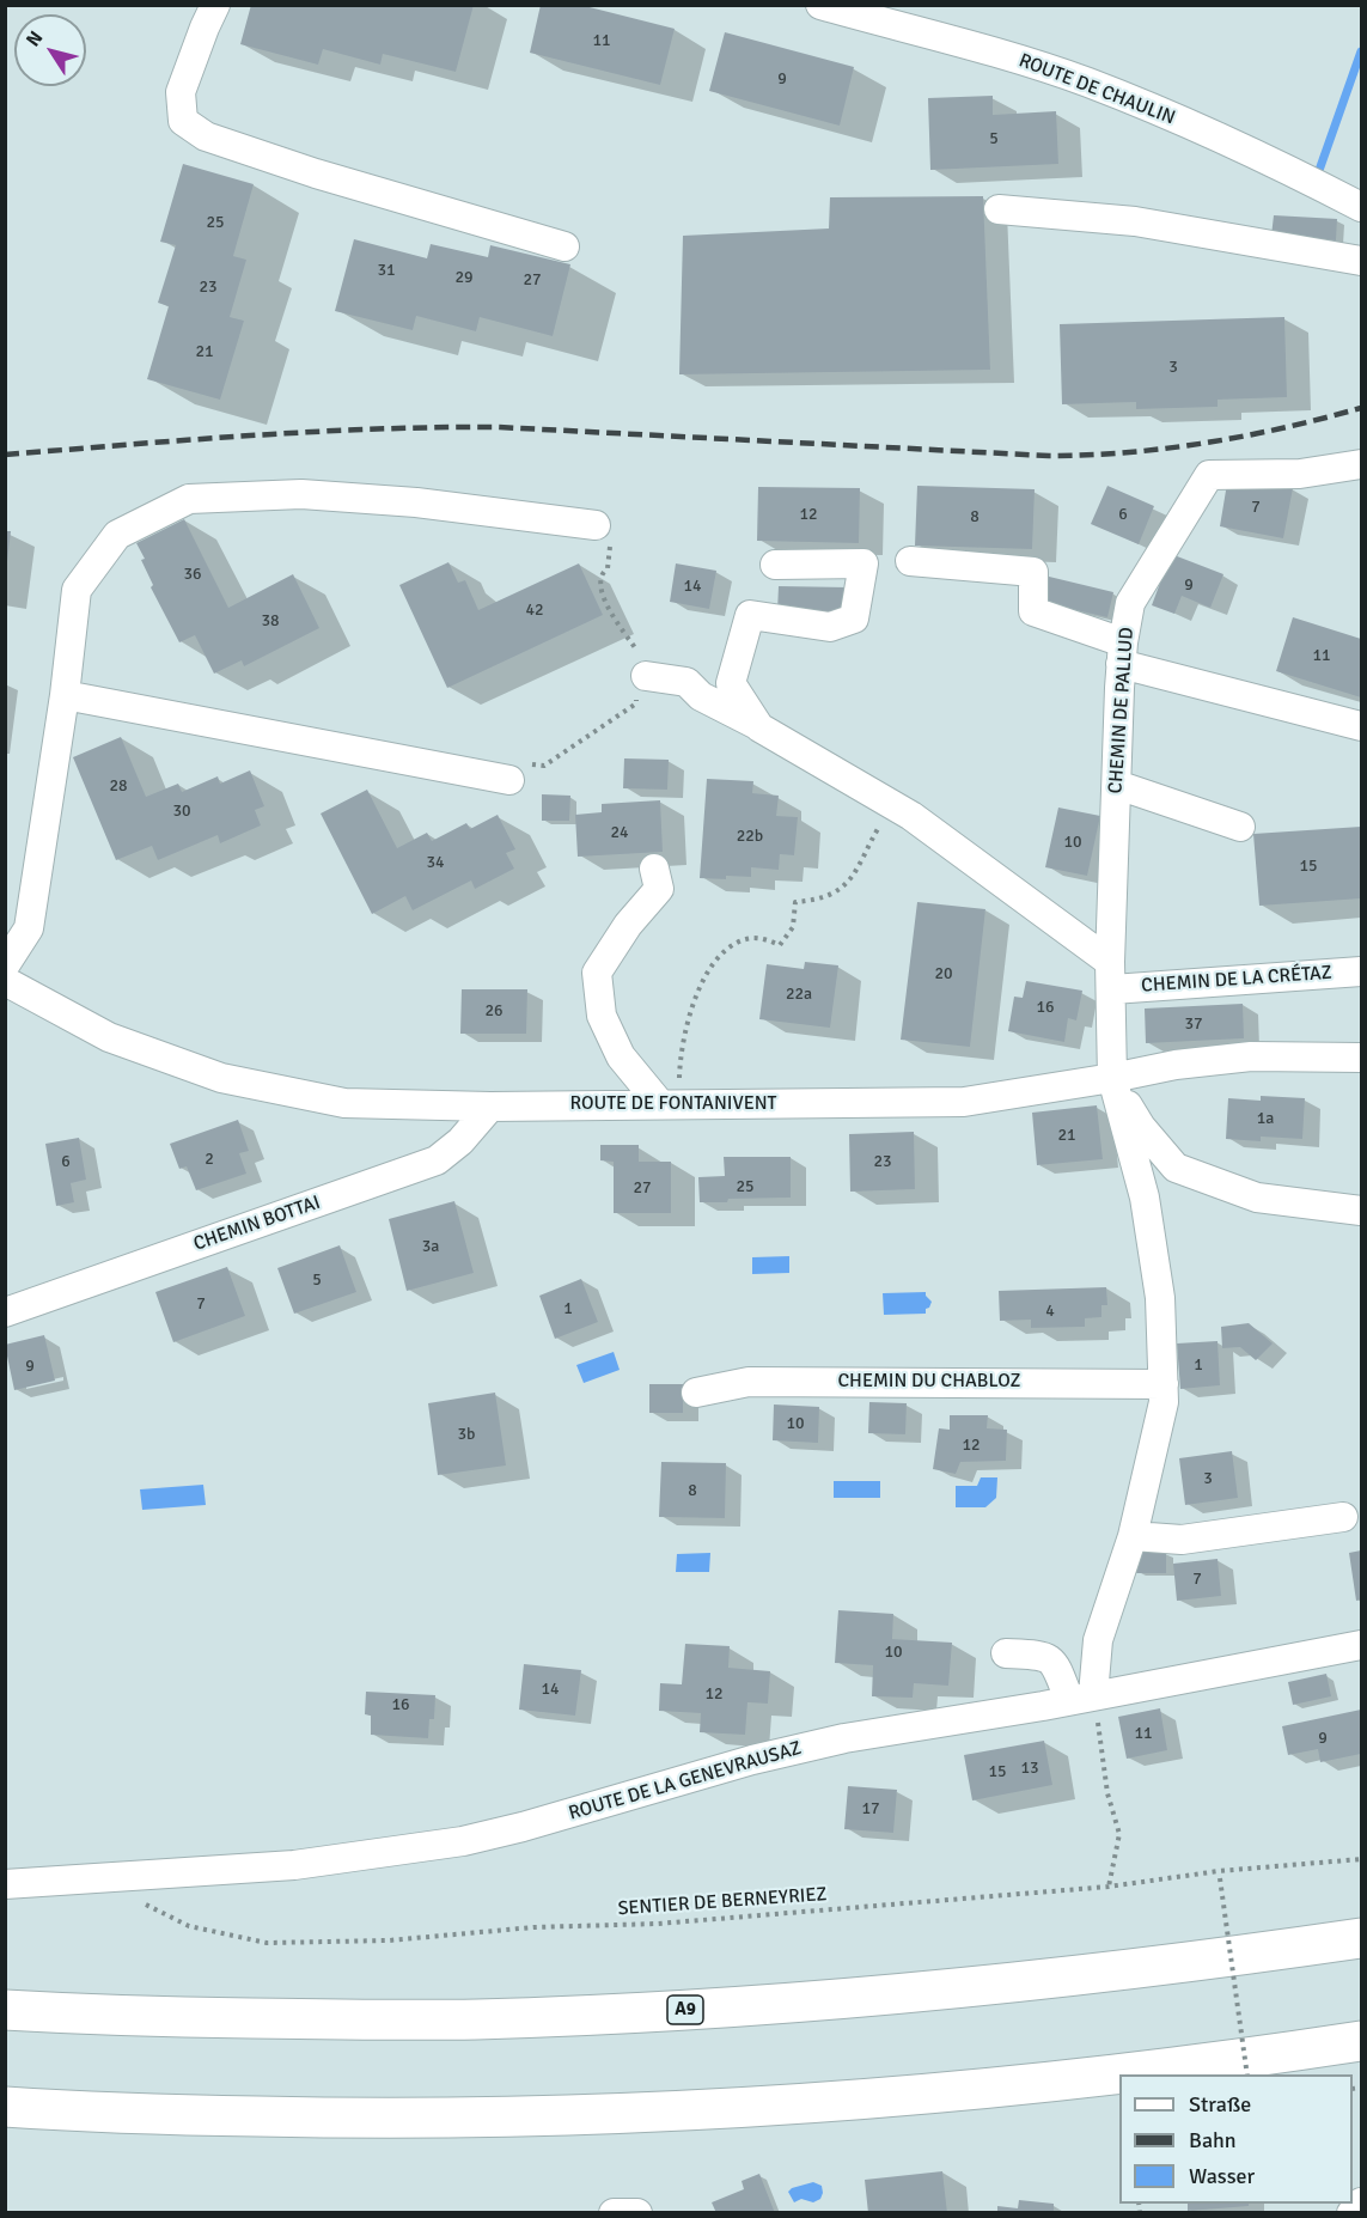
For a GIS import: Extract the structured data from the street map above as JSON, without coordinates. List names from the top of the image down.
{
  "streets": {
    "highway": ["A9"],
    "street": [
      "ROUTE DE CHAULIN",
      "CHEMIN DE PALLUD",
      "CHEMIN DE LA CRÉTAZ",
      "ROUTE DE FONTANIVENT",
      "CHEMIN BOTTAI",
      "CHEMIN DU CHABLOZ",
      "ROUTE DE LA GENEVRAUSAZ"
    ],
    "path": ["SENTIER DE BERNEYRIEZ"]
  },
  "crossings": [
    ["CHEMIN DE PALLUD", "CHEMIN DE LA CRÉTAZ"],
    ["CHEMIN DE PALLUD", "ROUTE DE FONTANIVENT"],
    ["ROUTE DE FONTANIVENT", "CHEMIN BOTTAI"]
  ],
  "house_numbers": [
    "11",
    "9",
    "5",
    "25",
    "31",
    "29",
    "27",
    "23",
    "21",
    "3",
    "7",
    "12",
    "6",
    "8",
    "36",
    "9",
    "14",
    "42",
    "38",
    "11",
    "28",
    "30",
    "24",
    "22b",
    "10",
    "34",
    "15",
    "20",
    "22a",
    "16",
    "26",
    "37",
    "1a",
    "21",
    "2",
    "6",
    "23",
    "25",
    "27",
    "3a",
    "5",
    "7",
    "1",
    "4",
    "1",
    "9",
    "10",
    "3b",
    "12",
    "3",
    "8",
    "7",
    "10",
    "14",
    "12",
    "16",
    "11",
    "9",
    "13",
    "15",
    "17"
  ],
  "legend": ["Straße", "Bahn", "Wasser"],
  "north": "top left"
}
